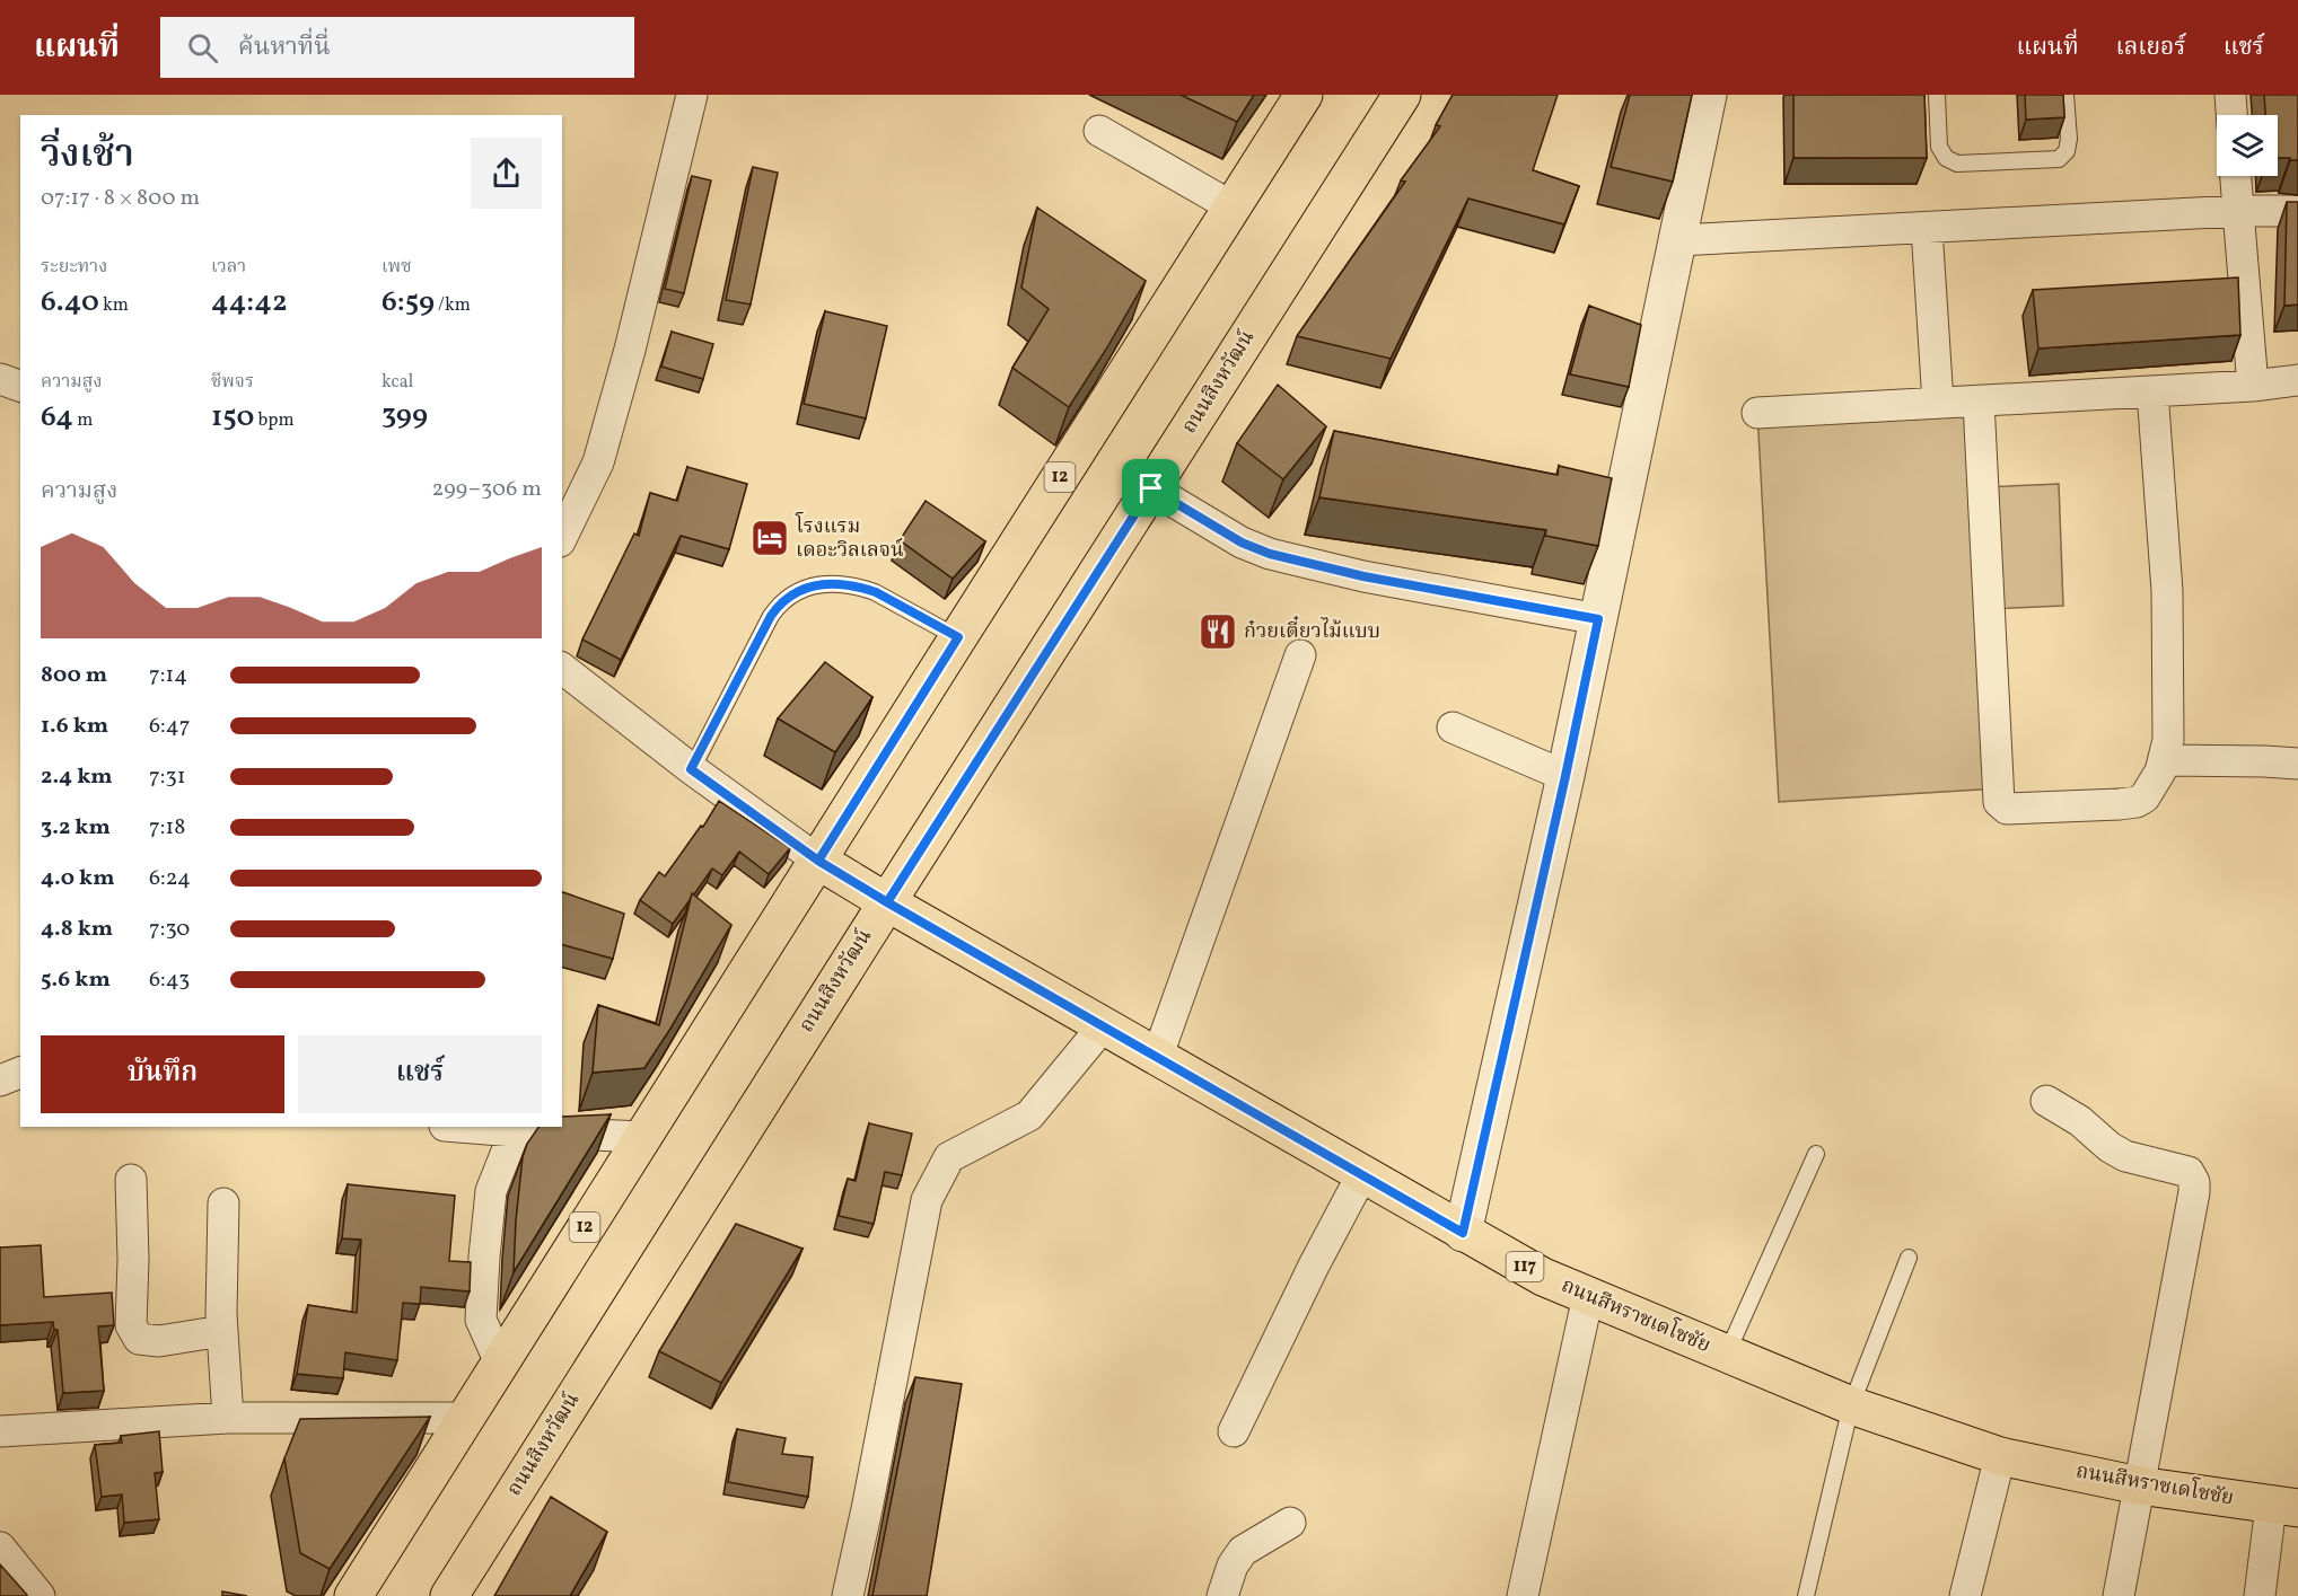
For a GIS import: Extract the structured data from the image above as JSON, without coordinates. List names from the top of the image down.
{
  "streets": {
    "main road": [
      "ถนนสิงหวัฒน์",
      "12",
      "117",
      "ถนนสีหราชเดโชชัย"
    ]
  },
  "crossings": [
    ["ถนนสิงหวัฒน์", "ถนนสีหราชเดโชชัย"],
    ["12", "ถนนสีหราชเดโชชัย"]
  ],
  "places": {
    "hotel": ["โรงแรม เดอะวิลเลจน์"],
    "restaurant": ["ก๋วยเตี๋ยวไม้แบบ"]
  },
  "page": {
    "header": "แผนที่",
    "search": "ค้นหาที่นี่",
    "nav": ["แผนที่", "เลเยอร์", "แชร์"],
    "heading": ["วิ่งเช้า", "07:17 · 8 × 800 m"],
    "stats": [
      ["ระยะทาง", "6.40 km"],
      ["เวลา", "44:42"],
      ["เพซ", "6:59 /km"],
      ["ความสูง", "64 m"],
      ["ชีพจร", "150 bpm"],
      ["kcal", "399"]
    ],
    "chart": ["ความสูง", "299–306 m"],
    "list": [
      {
        "name": "800 m",
        "note": "7:14"
      },
      {
        "name": "1.6 km",
        "note": "6:47"
      },
      {
        "name": "2.4 km",
        "note": "7:31"
      },
      {
        "name": "3.2 km",
        "note": "7:18"
      },
      {
        "name": "4.0 km",
        "note": "6:24"
      },
      {
        "name": "4.8 km",
        "note": "7:30"
      },
      {
        "name": "5.6 km",
        "note": "6:43"
      }
    ],
    "buttons": ["บันทึก", "แชร์"]
  }
}
